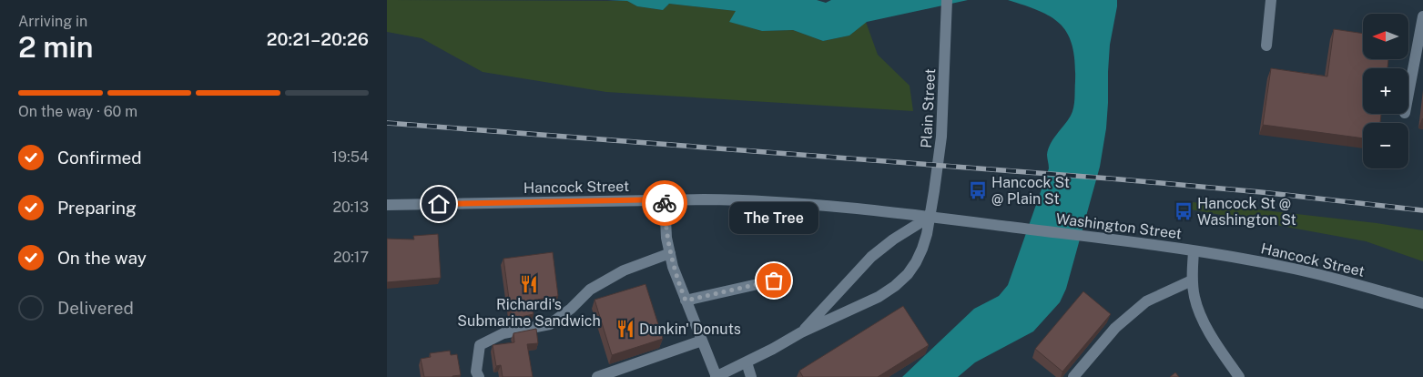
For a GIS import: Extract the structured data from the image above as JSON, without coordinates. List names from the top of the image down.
{
  "streets": {
    "main road": ["Plain Street", "Hancock Street", "Washington Street"]
  },
  "crossings": [
    ["Plain Street", "Hancock Street"],
    ["Plain Street", "Washington Street"],
    ["Hancock Street", "Washington Street"]
  ],
  "places": {
    "bus stop": ["Hancock St @ Plain St", "Hancock St @ Washington St"],
    "other": ["The Tree"],
    "restaurant": ["Richardi's Submarine Sandwich", "Dunkin' Donuts"]
  },
  "north": "left",
  "page": {
    "heading": ["2 min", "Arriving in", "20:21–20:26"],
    "map_buttons": ["+", "−"],
    "bar": "On the way · 60 m",
    "list": [
      ["Confirmed", "19:54"],
      ["Preparing", "20:13"],
      ["On the way", "20:17"],
      "Delivered"
    ],
    "bubble": "The Tree"
  }
}
